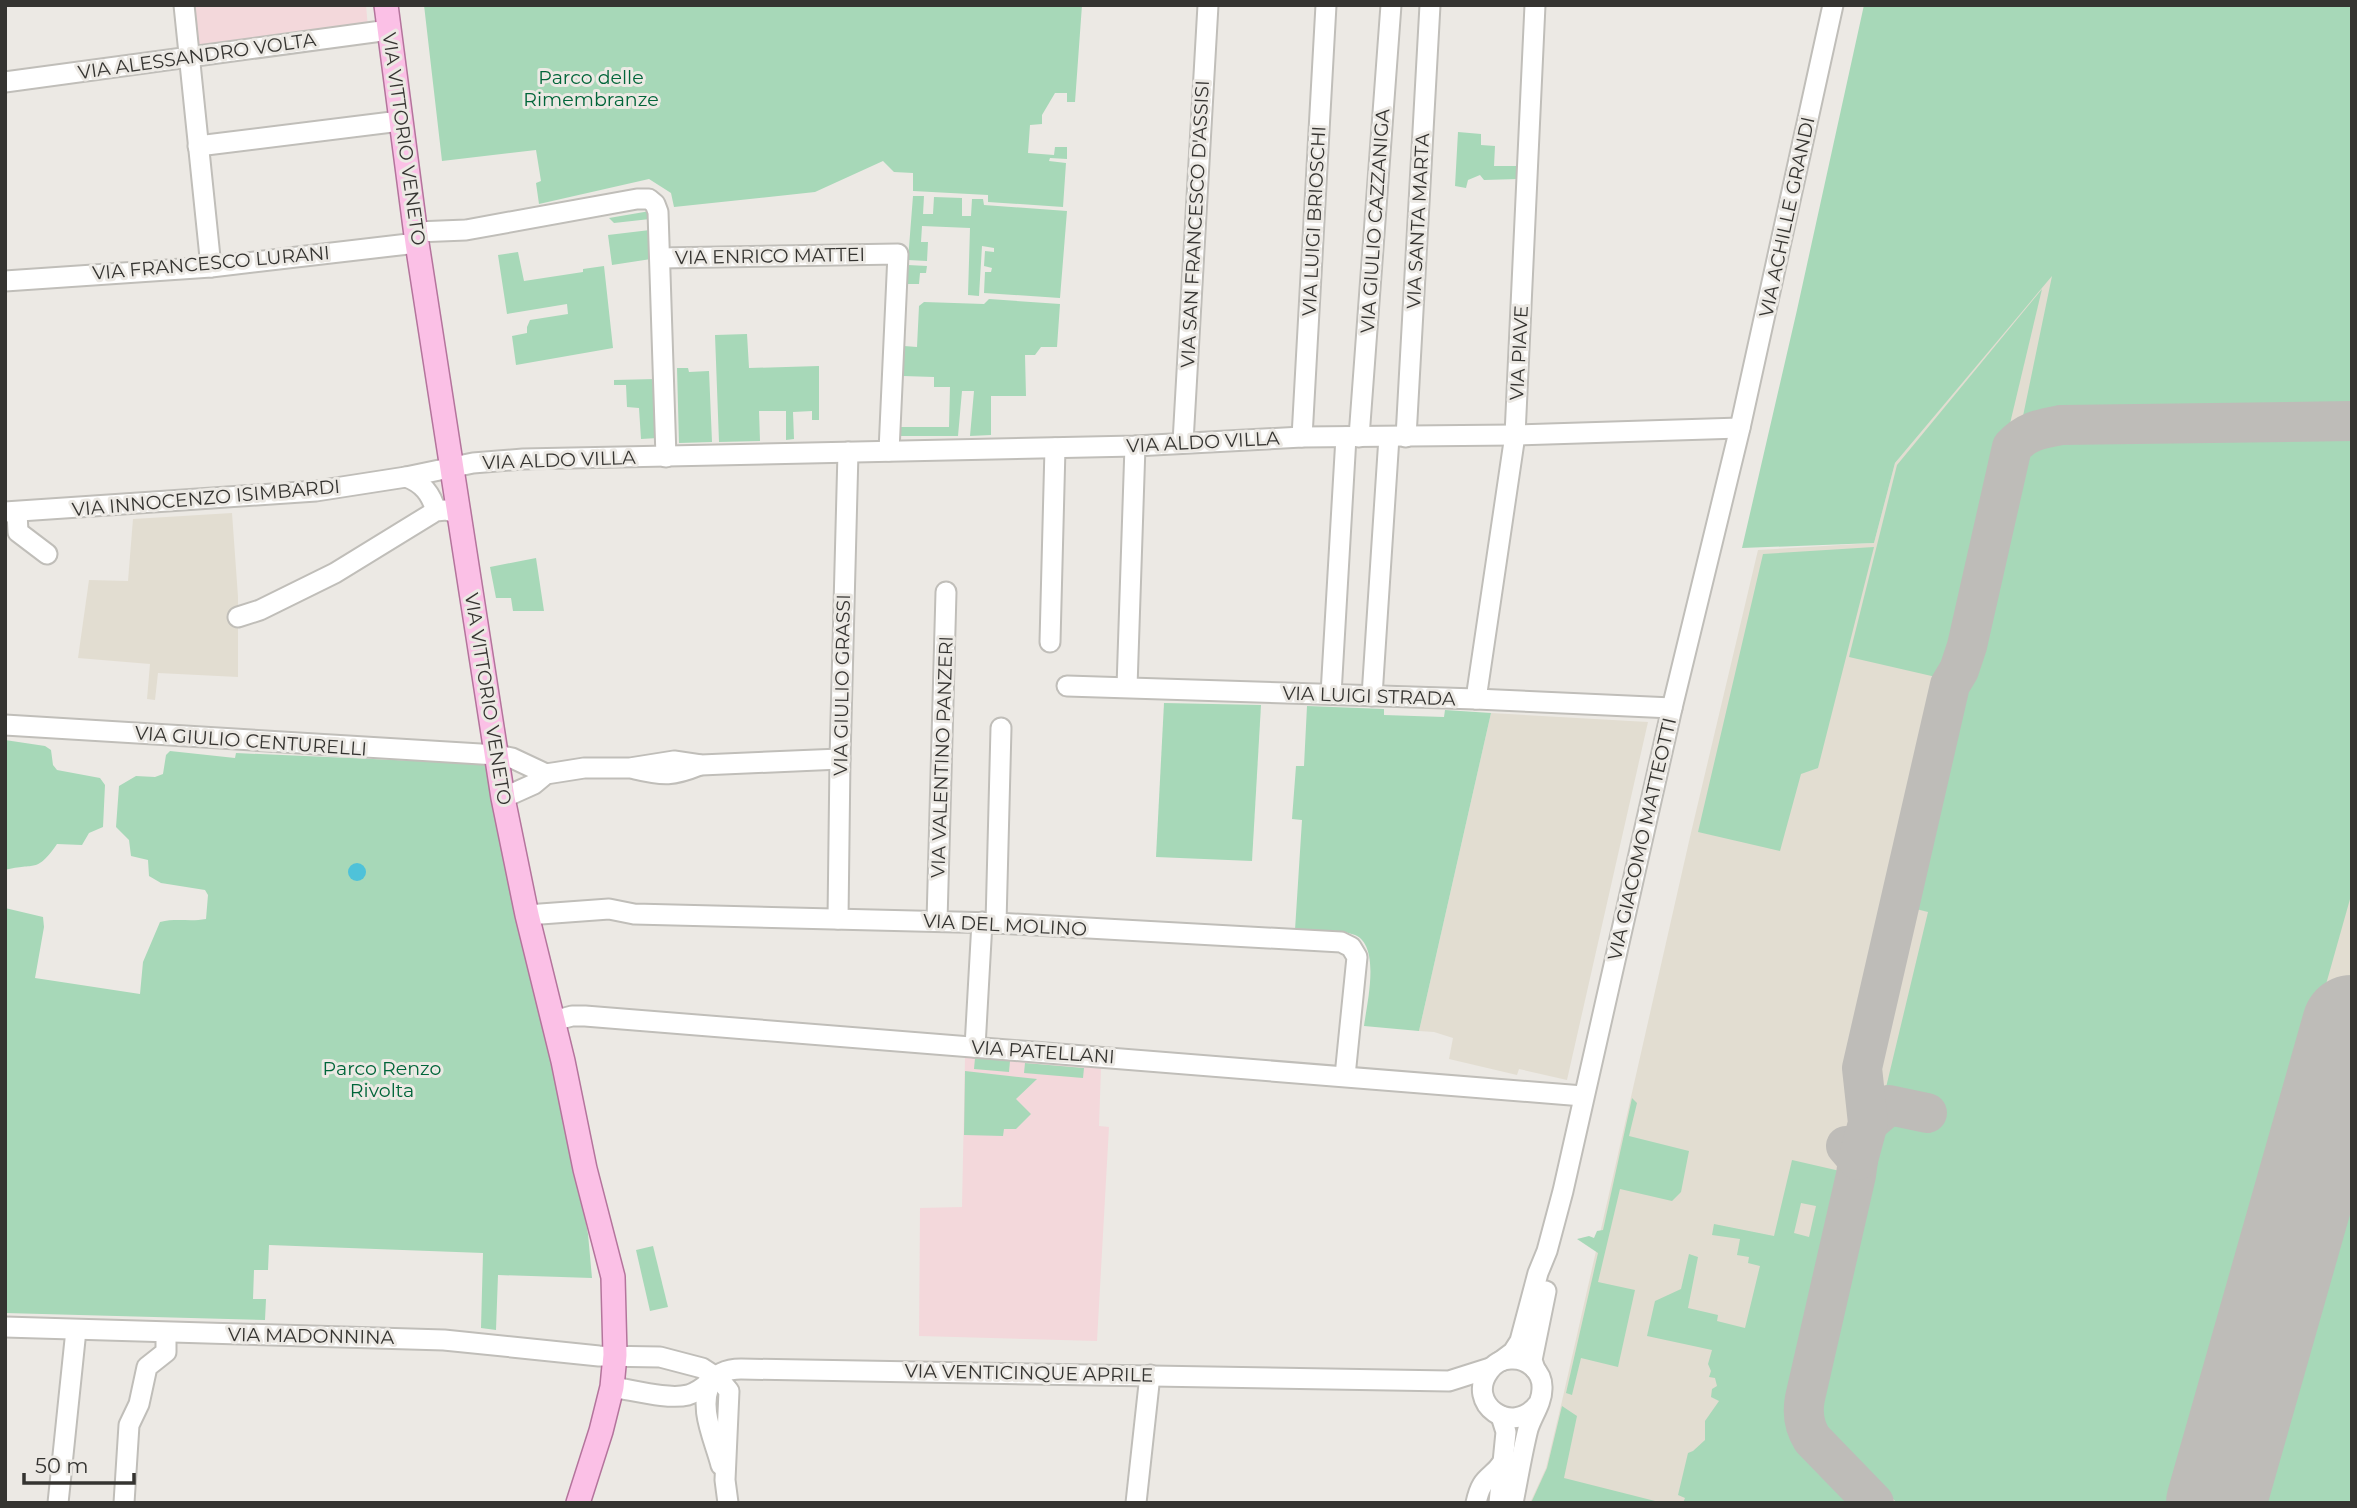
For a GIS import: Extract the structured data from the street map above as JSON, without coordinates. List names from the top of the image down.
{
  "streets": {
    "main road": ["VIA VITTORIO VENETO"],
    "street": [
      "VIA ALESSANDRO VOLTA",
      "VIA ACHILLE GRANDI",
      "VIA LUIGI BRIOSCHI",
      "VIA GIULIO CAZZANIGA",
      "VIA SANTA MARTA",
      "VIA SAN FRANCESCO D'ASSISI",
      "VIA ENRICO MATTEI",
      "VIA FRANCESCO LURANI",
      "VIA PIAVE",
      "VIA ALDO VILLA",
      "VIA INNOCENZO ISIMBARDI",
      "VIA GIULIO GRASSI",
      "VIA LUIGI STRADA",
      "VIA GIULIO CENTURELLI",
      "VIA VALENTINO PANZERI",
      "VIA GIACOMO MATTEOTTI",
      "VIA DEL MOLINO",
      "VIA PATELLANI",
      "VIA MADONNINA",
      "VIA VENTICINQUE APRILE"
    ]
  },
  "crossings": [
    ["VIA ALESSANDRO VOLTA", "VIA VITTORIO VENETO"],
    ["VIA VITTORIO VENETO", "VIA ENRICO MATTEI"],
    ["VIA VITTORIO VENETO", "VIA FRANCESCO LURANI"],
    ["VIA VITTORIO VENETO", "VIA ALDO VILLA"],
    ["VIA VITTORIO VENETO", "VIA INNOCENZO ISIMBARDI"],
    ["VIA VITTORIO VENETO", "VIA GIULIO CENTURELLI"],
    ["VIA VITTORIO VENETO", "VIA DEL MOLINO"],
    ["VIA VITTORIO VENETO", "VIA PATELLANI"],
    ["VIA VITTORIO VENETO", "VIA MADONNINA"],
    ["VIA ACHILLE GRANDI", "VIA ALDO VILLA"],
    ["VIA ACHILLE GRANDI", "VIA GIACOMO MATTEOTTI"],
    ["VIA LUIGI BRIOSCHI", "VIA ALDO VILLA"],
    ["VIA GIULIO CAZZANIGA", "VIA ALDO VILLA"],
    ["VIA GIULIO CAZZANIGA", "VIA LUIGI STRADA"],
    ["VIA SANTA MARTA", "VIA ALDO VILLA"],
    ["VIA SANTA MARTA", "VIA LUIGI STRADA"],
    ["VIA SAN FRANCESCO D'ASSISI", "VIA ALDO VILLA"],
    ["VIA ENRICO MATTEI", "VIA FRANCESCO LURANI"],
    ["VIA ENRICO MATTEI", "VIA ALDO VILLA"],
    ["VIA PIAVE", "VIA ALDO VILLA"],
    ["VIA PIAVE", "VIA LUIGI STRADA"],
    ["VIA ALDO VILLA", "VIA INNOCENZO ISIMBARDI"],
    ["VIA ALDO VILLA", "VIA GIULIO GRASSI"],
    ["VIA ALDO VILLA", "VIA GIACOMO MATTEOTTI"],
    ["VIA GIULIO GRASSI", "VIA DEL MOLINO"],
    ["VIA LUIGI STRADA", "VIA GIACOMO MATTEOTTI"],
    ["VIA VALENTINO PANZERI", "VIA DEL MOLINO"],
    ["VIA GIACOMO MATTEOTTI", "VIA PATELLANI"],
    ["VIA GIACOMO MATTEOTTI", "VIA VENTICINQUE APRILE"],
    ["VIA DEL MOLINO", "VIA PATELLANI"]
  ],
  "parks": ["Parco delle Rimembranze", "Parco Renzo Rivolta"],
  "scale_bar": "50 m"
}
